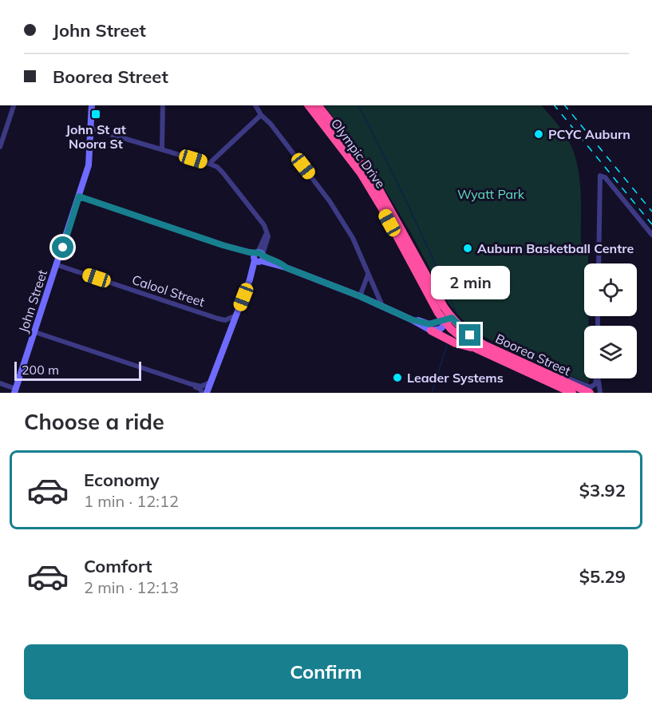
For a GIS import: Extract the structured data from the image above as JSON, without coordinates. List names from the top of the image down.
{
  "streets": {
    "highway": ["Olympic Drive", "Boorea Street"],
    "street": ["Calool Street", "John Street"]
  },
  "crossings": [
    ["Olympic Drive", "Boorea Street"],
    ["Calool Street", "John Street"]
  ],
  "parks": ["Wyatt Park"],
  "places": {
    "transit": ["John St at Noora St"],
    "other": ["PCYC Auburn", "Auburn Basketball Centre", "Leader Systems"]
  },
  "scale_bar": "200 m",
  "page": {
    "banner": ["John Street", "Boorea Street"],
    "bubble": "2 min",
    "scale": "200 m",
    "heading": "Choose a ride",
    "list": [
      {
        "name": "Economy",
        "note": "1 min · 12:12",
        "value": "$3.92"
      },
      {
        "name": "Comfort",
        "note": "2 min · 12:13",
        "value": "$5.29"
      }
    ],
    "buttons": "Confirm"
  }
}
